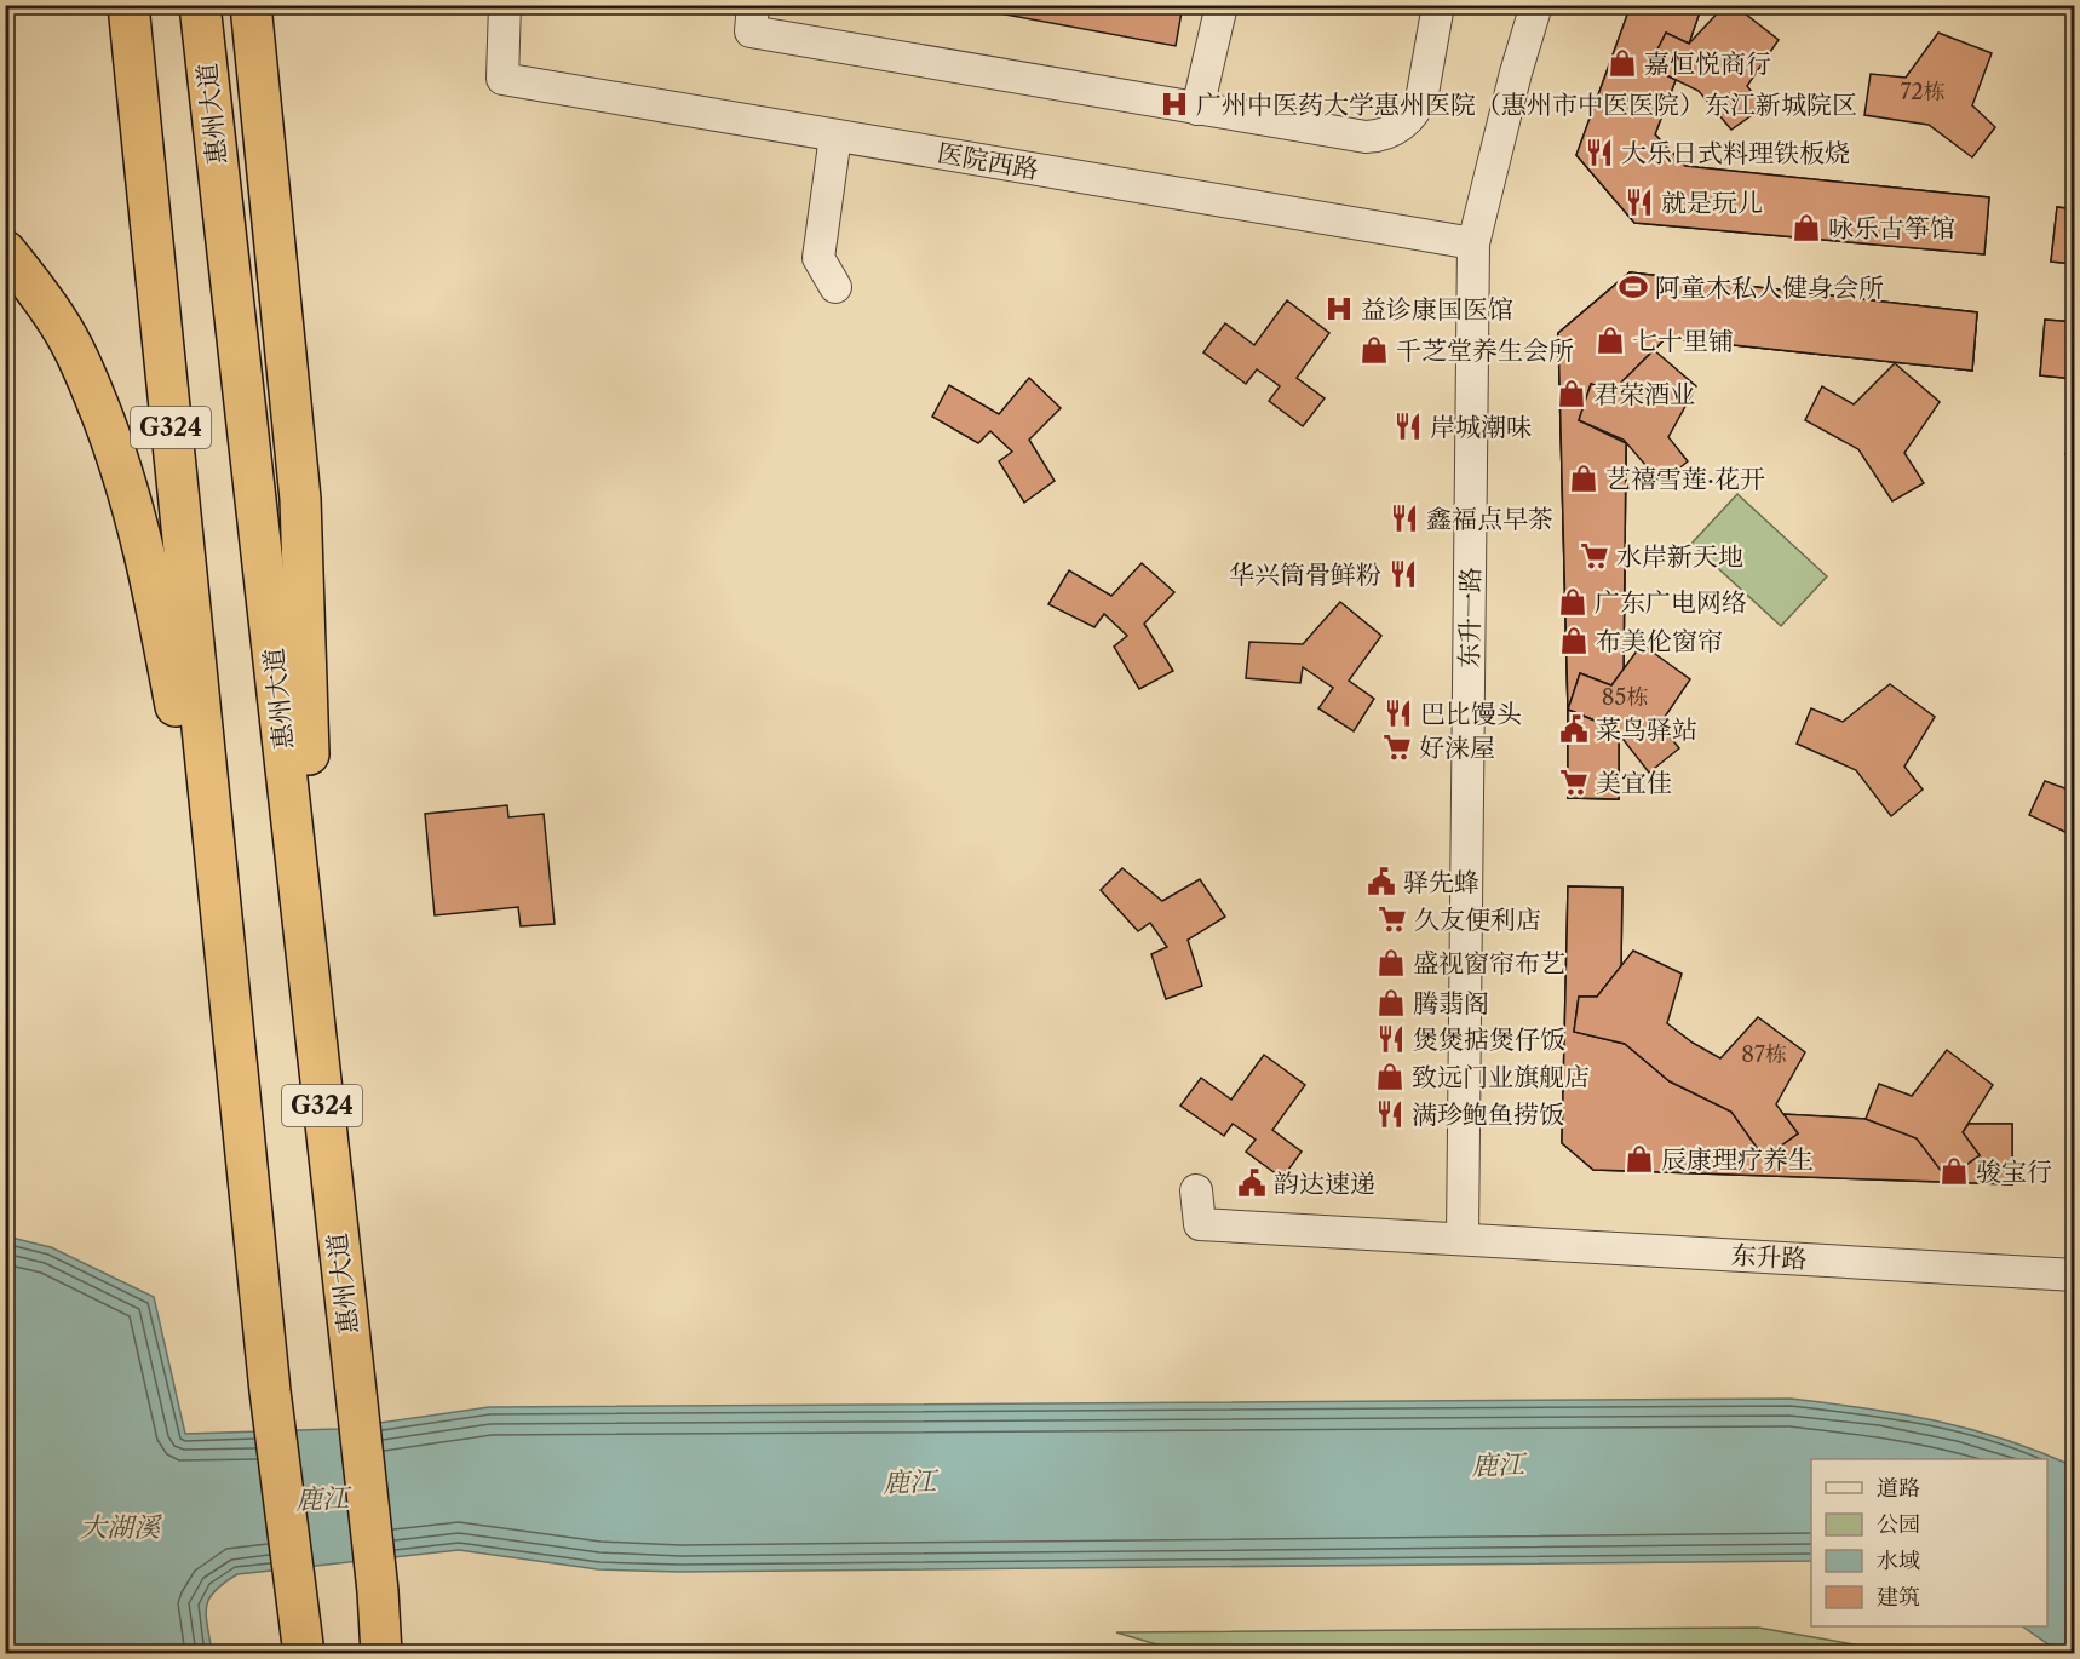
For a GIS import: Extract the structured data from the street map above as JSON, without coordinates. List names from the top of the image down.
{
  "streets": {
    "highway": ["惠州大道", "G324"],
    "street": ["医院西路", "东升一路", "东升路"]
  },
  "crossings": [
    ["医院西路", "东升一路"],
    ["东升一路", "东升路"]
  ],
  "water": ["鹿江", "大湖溪"],
  "places": {
    "shop": [
      "嘉恒悦商行",
      "咏乐古筝馆",
      "七十里铺",
      "千芝堂养生会所",
      "君荣酒业",
      "艺禧雪莲·花开",
      "广东广电网络",
      "布美伦窗帘",
      "盛视窗帘布艺",
      "腾翡阁",
      "致远门业旗舰店",
      "辰康理疗养生",
      "骏宝行"
    ],
    "hospital": ["广州中医药大学惠州医院（惠州市中医医院）东江新城院区", "益诊康国医馆"],
    "restaurant": [
      "大乐日式料理铁板烧",
      "就是玩儿",
      "岸城潮味",
      "鑫福点早茶",
      "华兴筒骨鲜粉",
      "巴比馒头",
      "煲煲掂煲仔饭",
      "满珍鲍鱼捞饭"
    ],
    "sports": ["阿童木私人健身会所"],
    "supermarket": [
      "水岸新天地",
      "好涞屋",
      "美宜佳",
      "久友便利店"
    ],
    "public building": ["菜鸟驿站", "驿先蜂", "韵达速递"]
  },
  "house_numbers": ["72栋", "85栋", "87栋"],
  "legend": [
    "道路",
    "公园",
    "水域",
    "建筑"
  ]
}
